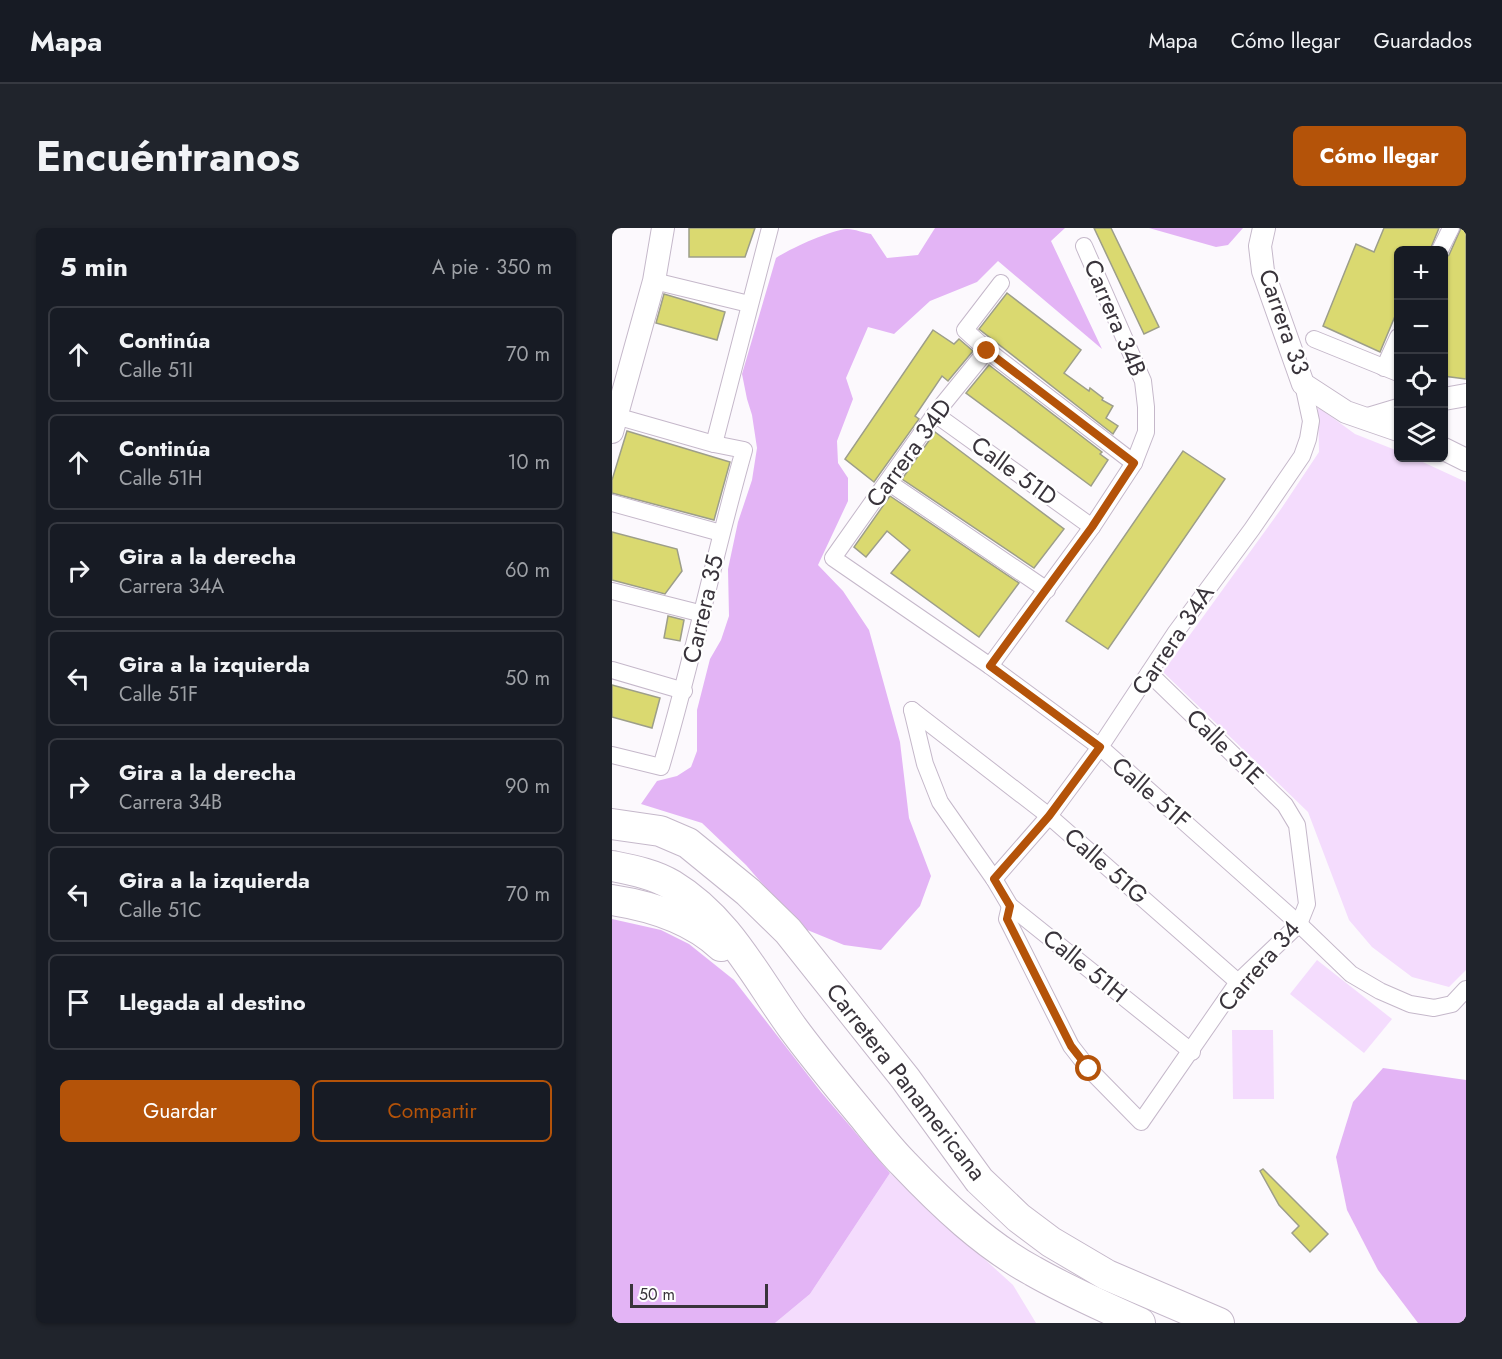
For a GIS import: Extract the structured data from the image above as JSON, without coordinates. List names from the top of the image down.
{
  "streets": {
    "highway": ["Carretera Panamericana"],
    "street": [
      "Carrera 34B",
      "Carrera 33",
      "Carrera 34D",
      "Calle 51D",
      "Carrera 35",
      "Carrera 34A",
      "Calle 51E",
      "Calle 51F",
      "Calle 51G",
      "Calle 51H",
      "Carrera 34"
    ]
  },
  "crossings": [
    ["Carrera 34B", "Calle 51D"],
    ["Carrera 34B", "Calle 51F"],
    ["Carrera 33", "Carrera 34A"],
    ["Carrera 34D", "Calle 51D"],
    ["Carrera 34D", "Calle 51F"],
    ["Carrera 34A", "Calle 51E"],
    ["Carrera 34A", "Calle 51F"],
    ["Carrera 34A", "Calle 51G"],
    ["Carrera 34A", "Calle 51H"],
    ["Calle 51E", "Carrera 34"],
    ["Calle 51F", "Carrera 34"],
    ["Calle 51G", "Calle 51H"],
    ["Calle 51G", "Carrera 34"],
    ["Calle 51H", "Carrera 34"]
  ],
  "scale_bar": "50 m",
  "page": {
    "header": "Mapa",
    "nav": ["Mapa", "Cómo llegar", "Guardados"],
    "title": "Encuéntranos",
    "buttons": [
      "Cómo llegar",
      ["Guardar", "Compartir"]
    ],
    "heading": ["5 min", "A pie · 350 m"],
    "map_buttons": ["+", "−"],
    "list": [
      ["Continúa", "Calle 51I", "70 m"],
      ["Continúa", "Calle 51H", "10 m"],
      ["Gira a la derecha", "Carrera 34A", "60 m"],
      ["Gira a la izquierda", "Calle 51F", "50 m"],
      ["Gira a la derecha", "Carrera 34B", "90 m"],
      ["Gira a la izquierda", "Calle 51C", "70 m"],
      "Llegada al destino"
    ],
    "scale": "50 m"
  }
}
